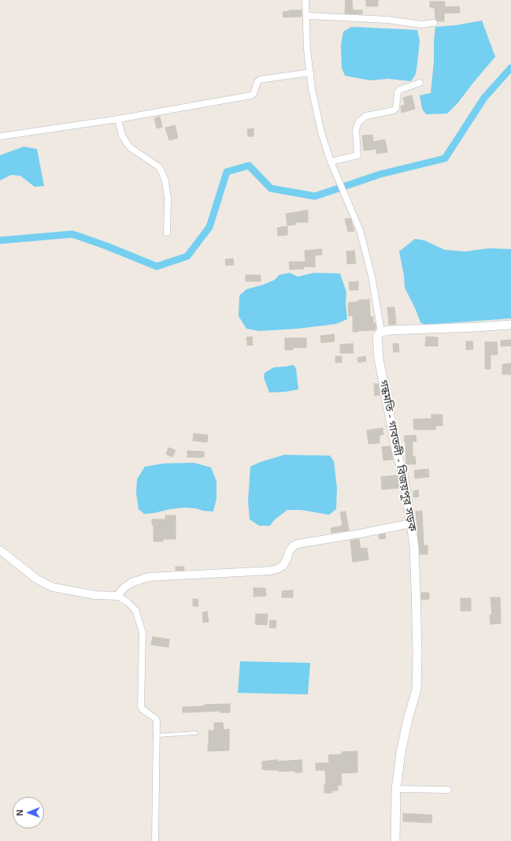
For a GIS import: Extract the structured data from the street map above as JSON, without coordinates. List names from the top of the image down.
{
  "streets": {
    "main road": ["গন্ধমতি - গাবতলী - বিজয়পুর সড়ক"]
  },
  "north": "left"
}
